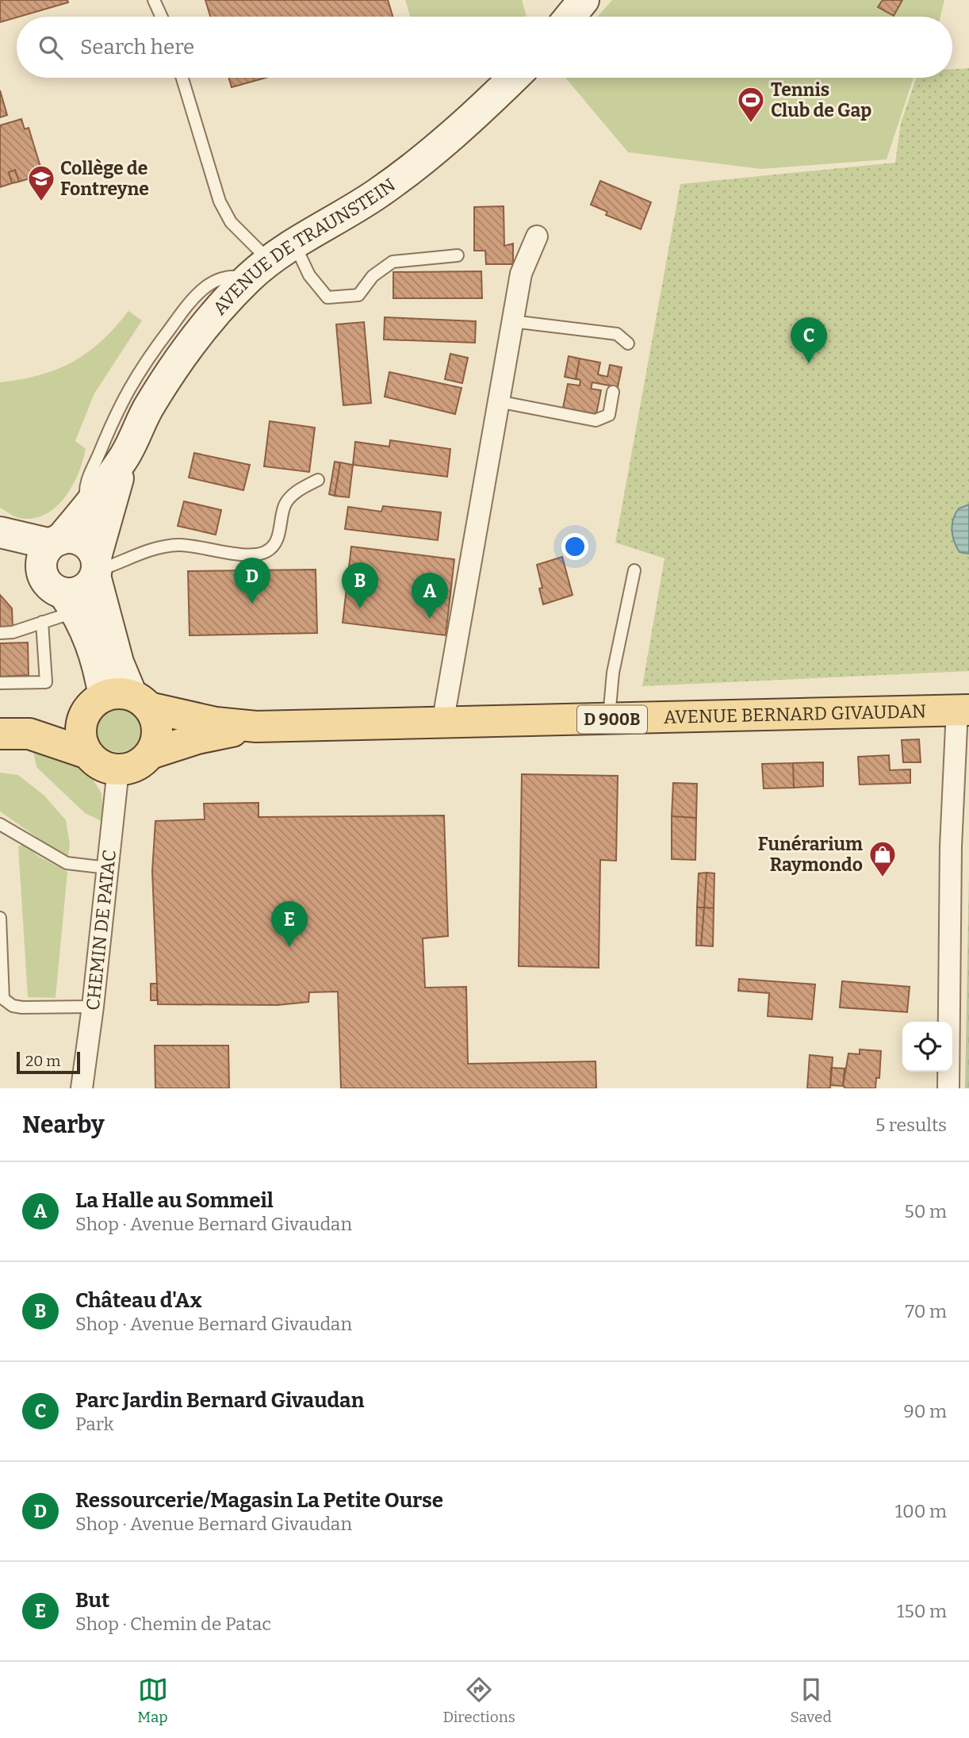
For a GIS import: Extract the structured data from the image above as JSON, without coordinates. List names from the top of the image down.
{
  "streets": {
    "main road": ["AVENUE BERNARD GIVAUDAN", "D 900B"],
    "street": ["AVENUE DE TRAUNSTEIN", "CHEMIN DE PATAC"]
  },
  "crossings": [
    ["AVENUE BERNARD GIVAUDAN", "D 900B"],
    ["D 900B", "CHEMIN DE PATAC"]
  ],
  "places": {
    "sports": ["Tennis Club de Gap"],
    "school or university": ["Collège de Fontreyne"],
    "shop": ["Funérarium Raymondo"]
  },
  "scale_bar": "20 m",
  "page": {
    "search": "Search here",
    "pins": [
      "C",
      "D",
      "B",
      "A",
      "E"
    ],
    "scale": "20 m",
    "heading": ["Nearby", "5 results"],
    "list": [
      {
        "mark": "A",
        "name": "La Halle au Sommeil",
        "note": "Shop · Avenue Bernard Givaudan",
        "value": "50 m"
      },
      {
        "mark": "B",
        "name": "Château d'Ax",
        "note": "Shop · Avenue Bernard Givaudan",
        "value": "70 m"
      },
      {
        "mark": "C",
        "name": "Parc Jardin Bernard Givaudan",
        "note": "Park",
        "value": "90 m"
      },
      {
        "mark": "D",
        "name": "Ressourcerie/Magasin La Petite Ourse",
        "note": "Shop · Avenue Bernard Givaudan",
        "value": "100 m"
      },
      {
        "mark": "E",
        "name": "But",
        "note": "Shop · Chemin de Patac",
        "value": "150 m"
      }
    ],
    "nav": ["Map", "Directions", "Saved"]
  }
}
